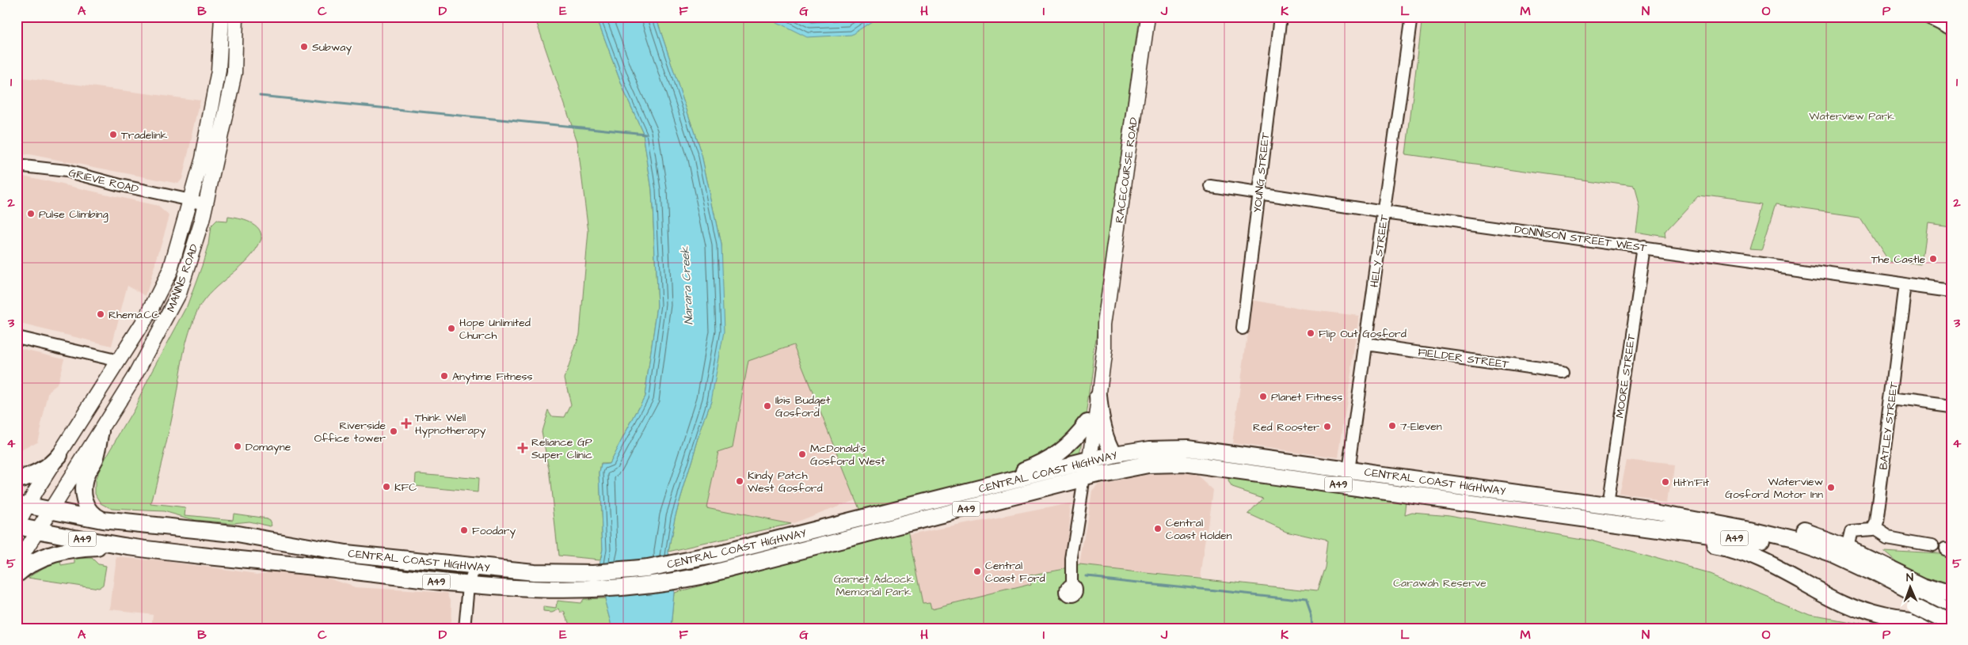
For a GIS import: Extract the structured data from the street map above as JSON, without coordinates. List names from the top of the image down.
{
  "streets": {
    "highway": ["CENTRAL COAST HIGHWAY", "A49"],
    "main road": ["RACECOURSE ROAD", "MANNS ROAD"],
    "street": [
      "YOUNG STREET",
      "GRIEVE ROAD",
      "DONNISON STREET WEST",
      "HELY STREET",
      "FIELDER STREET",
      "MOORE STREET",
      "BATLEY STREET"
    ]
  },
  "crossings": [
    ["RACECOURSE ROAD", "CENTRAL COAST HIGHWAY"],
    ["YOUNG STREET", "DONNISON STREET WEST"],
    ["GRIEVE ROAD", "MANNS ROAD"],
    ["DONNISON STREET WEST", "HELY STREET"],
    ["DONNISON STREET WEST", "MOORE STREET"],
    ["DONNISON STREET WEST", "BATLEY STREET"],
    ["HELY STREET", "FIELDER STREET"],
    ["HELY STREET", "CENTRAL COAST HIGHWAY"],
    ["MANNS ROAD", "CENTRAL COAST HIGHWAY"],
    ["MOORE STREET", "CENTRAL COAST HIGHWAY"]
  ],
  "water": ["Narara Creek"],
  "parks": ["Waterview Park", "Garnet Adcock Memorial Park", "Carawah Reserve"],
  "places": {
    "other": [
      "Subway",
      "Tradelink",
      "Pulse Climbing",
      "The Castle",
      "Rhema.CC",
      "Hope Unlimited Church",
      "Flip Out Gosford",
      "Anytime Fitness",
      "Planet Fitness",
      "Ibis Budget Gosford",
      "7-Eleven",
      "Red Rooster",
      "Riverside Office tower",
      "Domayne",
      "McDonald's Gosford West",
      "Kindy Patch West Gosford",
      "Hit'n'Fit",
      "KFC",
      "Waterview Gosford Motor Inn",
      "Central Coast Holden",
      "Foodary",
      "Central Coast Ford"
    ],
    "health": ["Think Well Hypnotherapy", "Reliance GP Super Clinic"]
  },
  "north": "top",
  "grid": {
    "columns": [
      "A",
      "B",
      "C",
      "D",
      "E",
      "F",
      "G",
      "H",
      "I",
      "J",
      "K",
      "L",
      "M",
      "N",
      "O",
      "P"
    ],
    "rows": [
      "1",
      "2",
      "3",
      "4",
      "5"
    ]
  }
}
